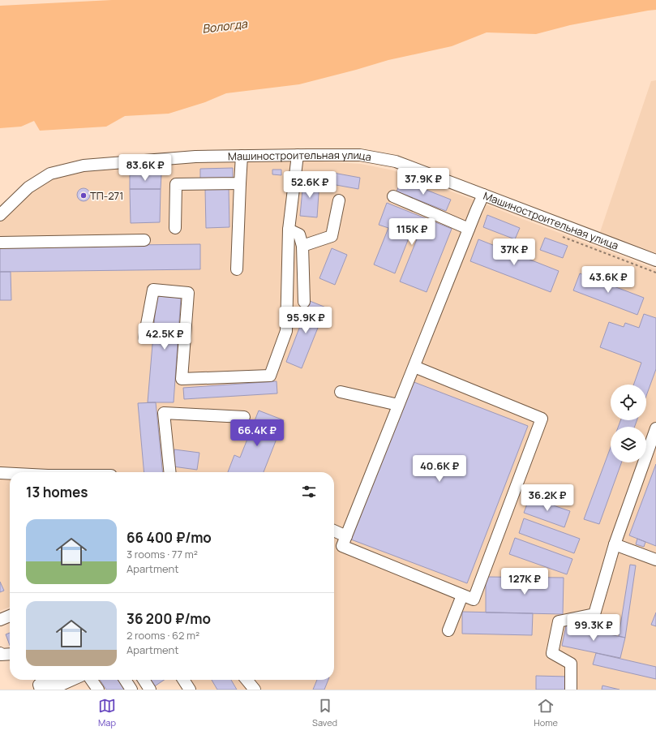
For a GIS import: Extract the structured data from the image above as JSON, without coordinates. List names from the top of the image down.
{
  "streets": {
    "street": ["Машиностроительная улица"]
  },
  "water": ["Вологда"],
  "places": ["ТП-271"],
  "page": {
    "price": [
      "83.6K ₽",
      "37.9K ₽",
      "52.6K ₽",
      "115K ₽",
      "37K ₽",
      "43.6K ₽",
      "95.9K ₽",
      "42.5K ₽",
      "66.4K ₽",
      "40.6K ₽",
      "36.2K ₽",
      "127K ₽",
      "99.3K ₽"
    ],
    "heading": "13 homes",
    "list": [
      {
        "name": "66 400 ₽/mo",
        "note": "3 rooms · 77 m² · Apartment"
      },
      {
        "name": "36 200 ₽/mo",
        "note": "2 rooms · 62 m² · Apartment"
      }
    ],
    "tabs": ["Map", "Saved", "Home"]
  }
}
